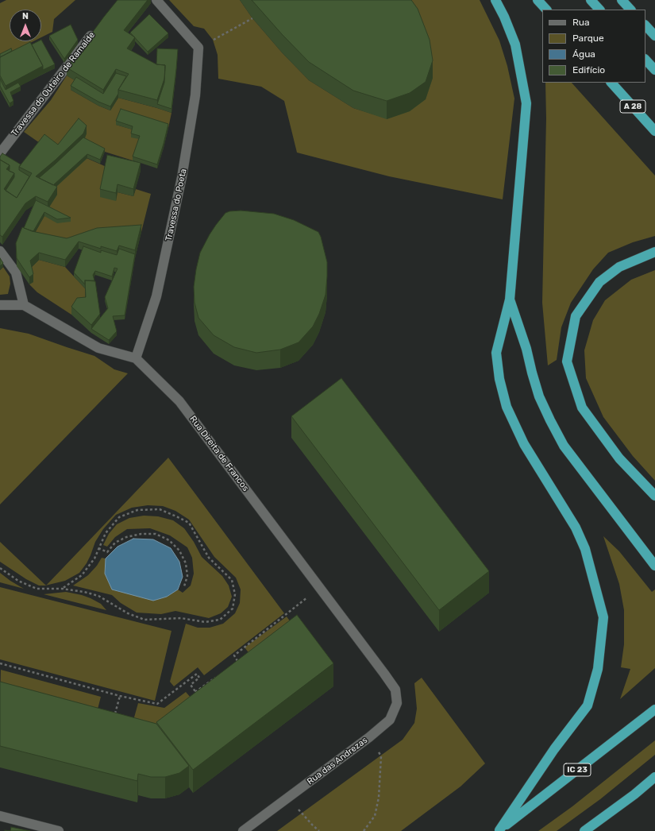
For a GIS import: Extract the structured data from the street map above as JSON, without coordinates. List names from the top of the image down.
{
  "streets": {
    "highway": ["A 28", "IC 23"],
    "street": [
      "Travessa do Outeiro de Ramalde",
      "Travessa do Poeta",
      "Rua Direita de Francos",
      "Rua das Andrezas"
    ]
  },
  "crossings": [
    ["Travessa do Poeta", "Rua Direita de Francos"],
    ["Rua Direita de Francos", "Rua das Andrezas"]
  ],
  "legend": [
    "Rua",
    "Parque",
    "Água",
    "Edifício"
  ],
  "north": "top"
}
